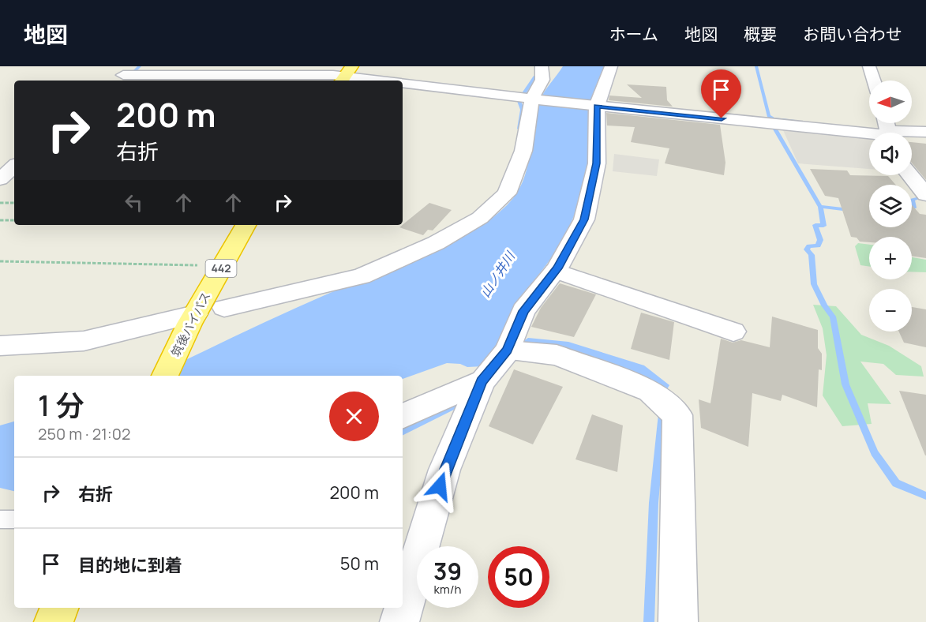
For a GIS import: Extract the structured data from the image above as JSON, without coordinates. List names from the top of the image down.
{
  "streets": {
    "highway": ["442", "筑後バイパス"]
  },
  "water": ["山ノ井川"],
  "north": "left",
  "page": {
    "header": "地図",
    "nav": [
      "ホーム",
      "地図",
      "概要",
      "お問い合わせ"
    ],
    "map_buttons": ["+", "−"],
    "turn": ["200 m", "右折"],
    "heading": ["1 分", "250 m · 21:02"],
    "list": [
      {
        "name": "右折",
        "value": "200 m"
      },
      {
        "name": "目的地に到着",
        "value": "50 m"
      }
    ],
    "speed": "39 km/h",
    "limit": "50"
  }
}
